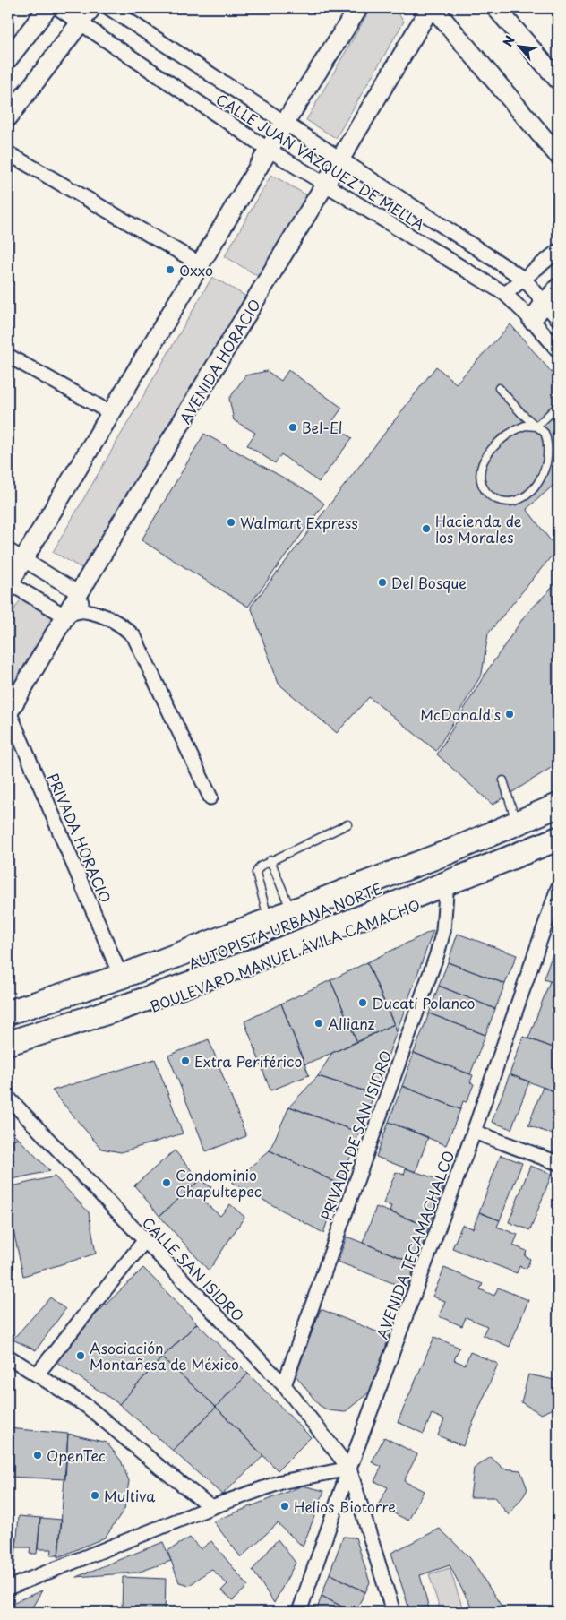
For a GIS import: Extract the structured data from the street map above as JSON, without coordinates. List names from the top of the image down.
{
  "streets": {
    "highway": ["AUTOPISTA URBANA NORTE", "BOULEVARD MANUEL ÁVILA CAMACHO"],
    "street": [
      "CALLE JUAN VÁZQUEZ DE MELLA",
      "AVENIDA HORACIO",
      "PRIVADA HORACIO",
      "PRIVADA DE SAN ISIDRO",
      "AVENIDA TECAMACHALCO",
      "CALLE SAN ISIDRO"
    ]
  },
  "crossings": [
    ["CALLE JUAN VÁZQUEZ DE MELLA", "AVENIDA HORACIO"],
    ["AVENIDA HORACIO", "PRIVADA HORACIO"],
    ["BOULEVARD MANUEL ÁVILA CAMACHO", "PRIVADA DE SAN ISIDRO"],
    ["PRIVADA DE SAN ISIDRO", "CALLE SAN ISIDRO"],
    ["AVENIDA TECAMACHALCO", "CALLE SAN ISIDRO"]
  ],
  "places": [
    "Oxxo",
    "Bel-El",
    "Walmart Express",
    "Hacienda de los Morales",
    "Del Bosque",
    "McDonald's",
    "Ducati Polanco",
    "Allianz",
    "Extra Periférico",
    "Condominio Chapultepec",
    "Asociación Montañesa de México",
    "OpenTec",
    "Multiva",
    "Helios Biotorre"
  ],
  "north": "top left"
}
